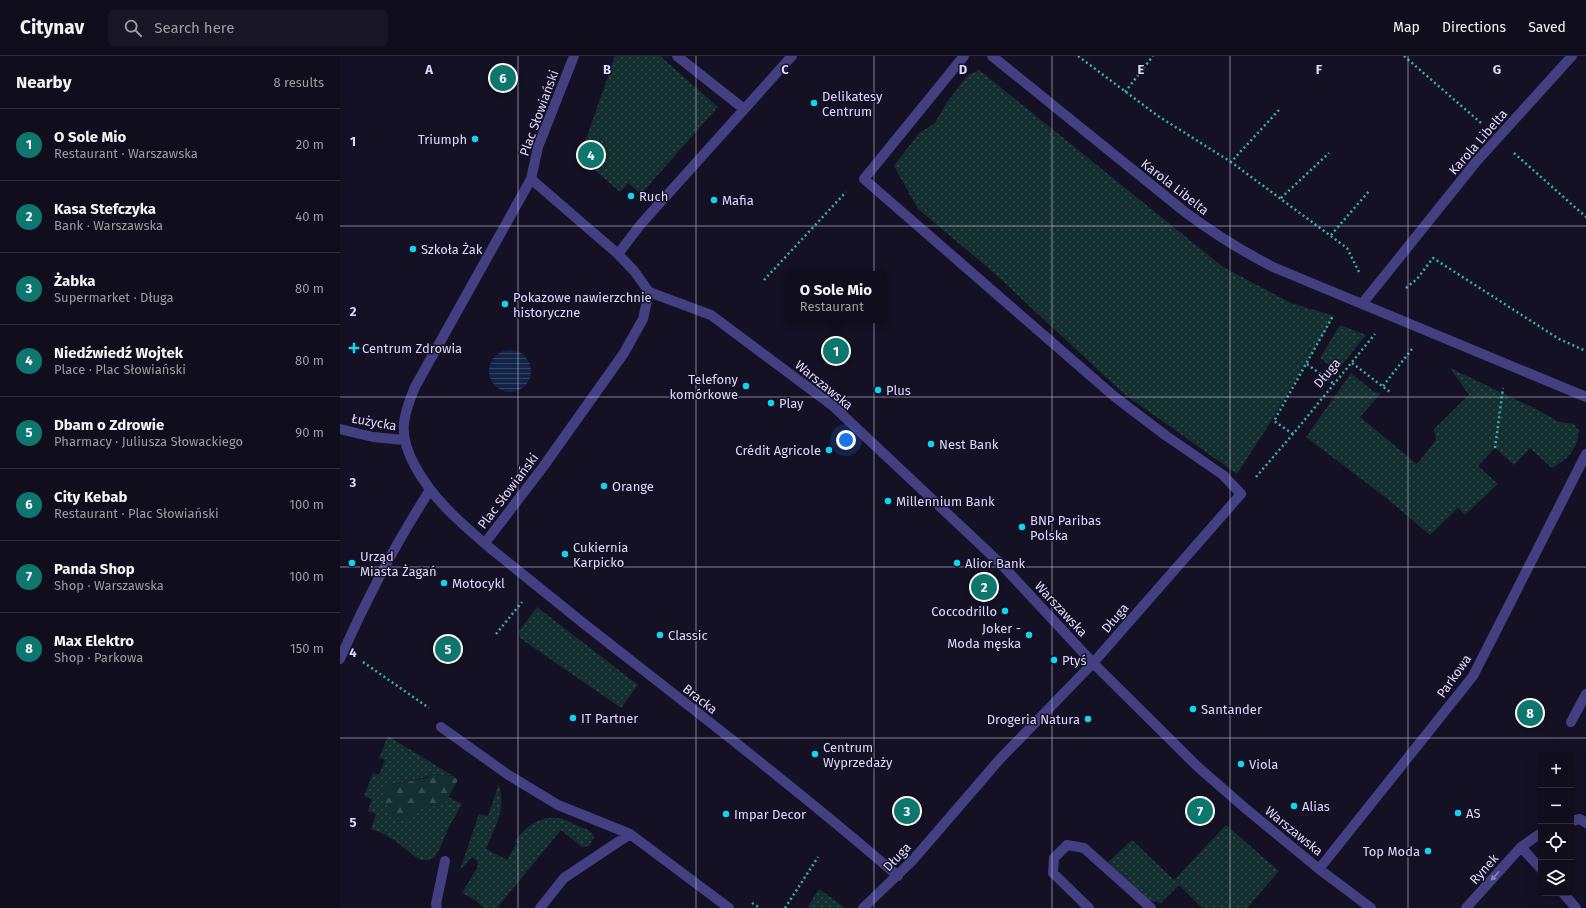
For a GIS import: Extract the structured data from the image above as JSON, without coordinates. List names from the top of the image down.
{
  "streets": {
    "street": [
      "Plac Słowiański",
      "Karola Libelta",
      "Długa",
      "Warszawska",
      "Łużycka",
      "Parkowa",
      "Bracka",
      "Rynek"
    ]
  },
  "crossings": [
    ["Plac Słowiański", "Warszawska"],
    ["Plac Słowiański", "Łużycka"],
    ["Plac Słowiański", "Bracka"],
    ["Długa", "Warszawska"],
    ["Długa", "Bracka"],
    ["Warszawska", "Parkowa"]
  ],
  "one_way": ["Rynek"],
  "places": {
    "other": [
      "Delikatesy Centrum",
      "Triumph",
      "Ruch",
      "Mafia",
      "Szkoła Żak",
      "Pokazowe nawierzchnie historyczne",
      "Telefony komórkowe",
      "Plus",
      "Play",
      "Nest Bank",
      "Crédit Agricole",
      "Orange",
      "Millennium Bank",
      "BNP Paribas Polska",
      "Cukiernia Karpicko",
      "Urząd Miasta Żagań",
      "Alior Bank",
      "Motocykl",
      "Coccodrillo",
      "Classic",
      "Joker - Moda męska",
      "Ptyś",
      "Santander",
      "IT Partner",
      "Drogeria Natura",
      "Centrum Wyprzedaży",
      "Viola",
      "Alias",
      "AS",
      "Impar Decor",
      "Top Moda"
    ],
    "health": ["Centrum Zdrowia"]
  },
  "page": {
    "header": "Citynav",
    "search": "Search here",
    "nav": ["Map", "Directions", "Saved"],
    "heading": ["Nearby", "8 results"],
    "pins": [
      "6",
      "4",
      "1",
      "2",
      "5",
      "8",
      "3",
      "7"
    ],
    "list": [
      {
        "mark": "1",
        "name": "O Sole Mio",
        "note": "Restaurant · Warszawska",
        "value": "20 m"
      },
      {
        "mark": "2",
        "name": "Kasa Stefczyka",
        "note": "Bank · Warszawska",
        "value": "40 m"
      },
      {
        "mark": "3",
        "name": "Żabka",
        "note": "Supermarket · Długa",
        "value": "80 m"
      },
      {
        "mark": "4",
        "name": "Niedźwiedź Wojtek",
        "note": "Place · Plac Słowiański",
        "value": "80 m"
      },
      {
        "mark": "5",
        "name": "Dbam o Zdrowie",
        "note": "Pharmacy · Juliusza Słowackiego",
        "value": "90 m"
      },
      {
        "mark": "6",
        "name": "City Kebab",
        "note": "Restaurant · Plac Słowiański",
        "value": "100 m"
      },
      {
        "mark": "7",
        "name": "Panda Shop",
        "note": "Shop · Warszawska",
        "value": "100 m"
      },
      {
        "mark": "8",
        "name": "Max Elektro",
        "note": "Shop · Parkowa",
        "value": "150 m"
      }
    ],
    "popup": ["O Sole Mio", "Restaurant"],
    "map_buttons": ["+", "−"]
  },
  "grid": {
    "columns": [
      "A",
      "B",
      "C",
      "D",
      "E",
      "F",
      "G"
    ],
    "rows": [
      "1",
      "2",
      "3",
      "4",
      "5"
    ]
  }
}
